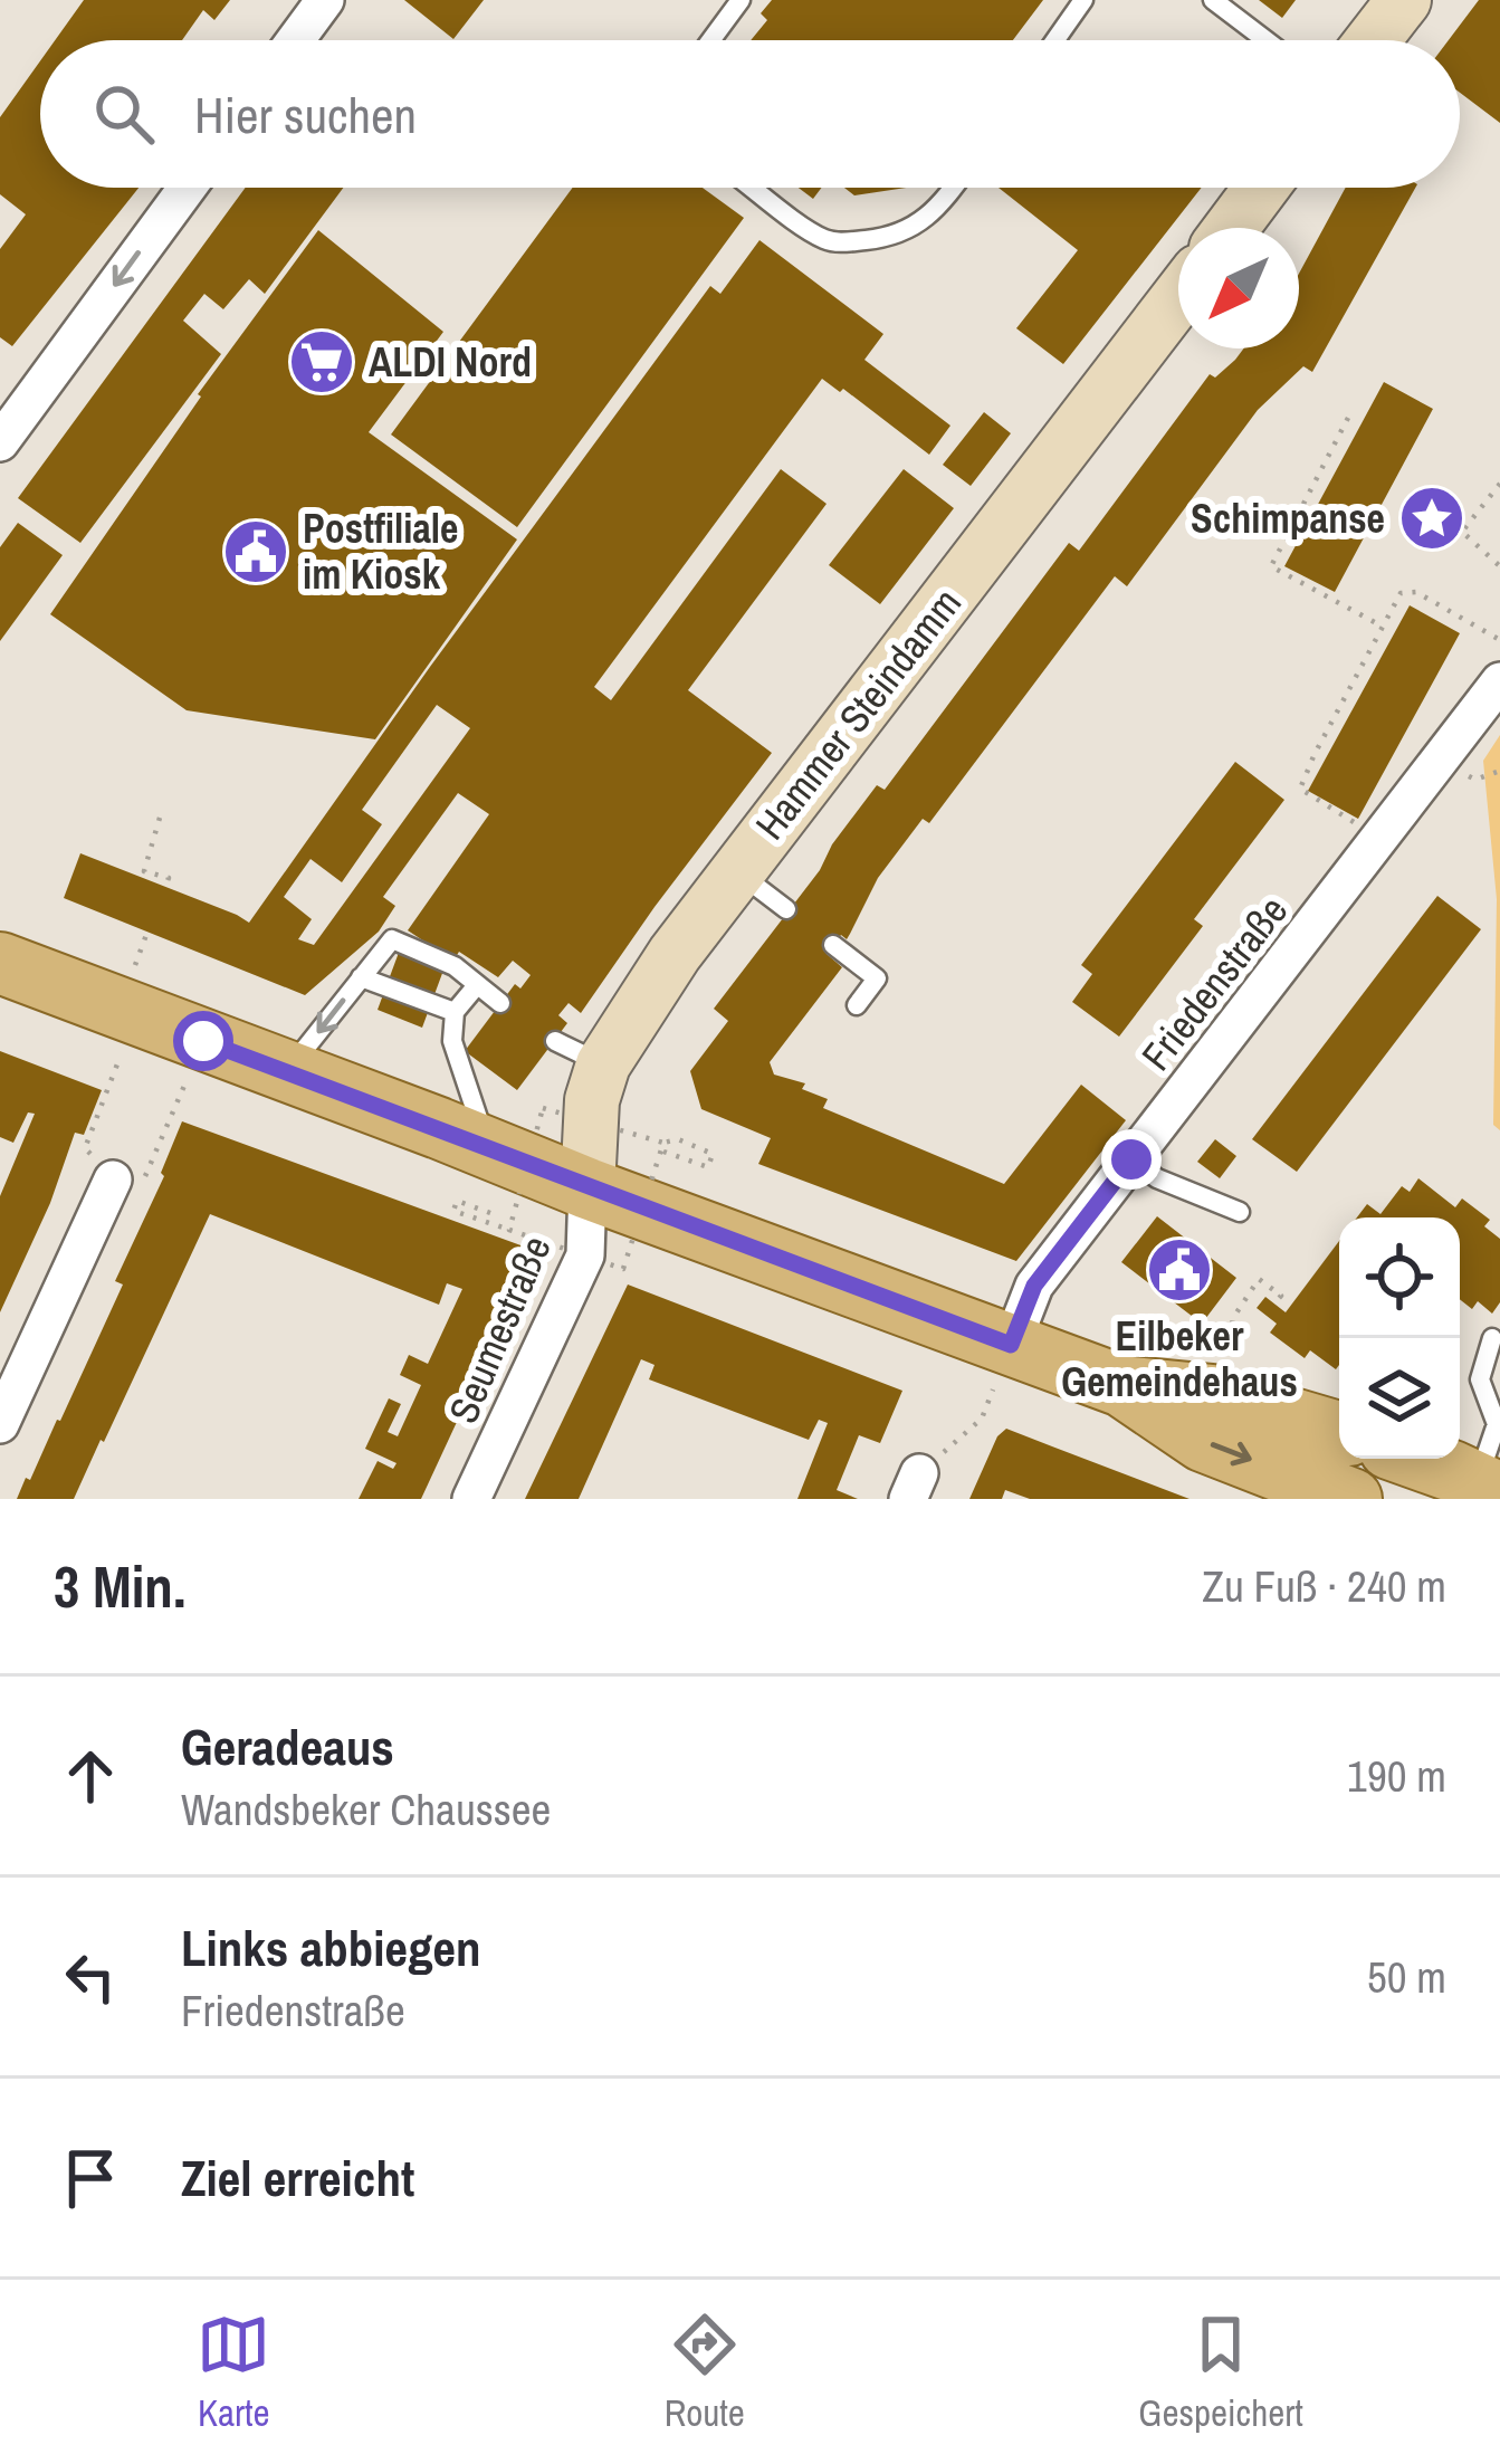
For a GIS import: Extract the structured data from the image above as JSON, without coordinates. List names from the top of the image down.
{
  "streets": {
    "street": ["Hammer Steindamm", "Friedenstraße", "Seumestraße"]
  },
  "crossings": [
    ["Hammer Steindamm", "Seumestraße"]
  ],
  "places": {
    "supermarket": ["ALDI Nord"],
    "place": ["Schimpanse"],
    "public building": ["Postfiliale im Kiosk", "Eilbeker Gemeindehaus"]
  },
  "north": "bottom left",
  "page": {
    "search": "Hier suchen",
    "heading": ["3 Min.", "Zu Fuß · 240 m"],
    "list": [
      ["Geradeaus", "Wandsbeker Chaussee", "190 m"],
      ["Links abbiegen", "Friedenstraße", "50 m"],
      "Ziel erreicht"
    ],
    "nav": ["Karte", "Route", "Gespeichert"]
  }
}
